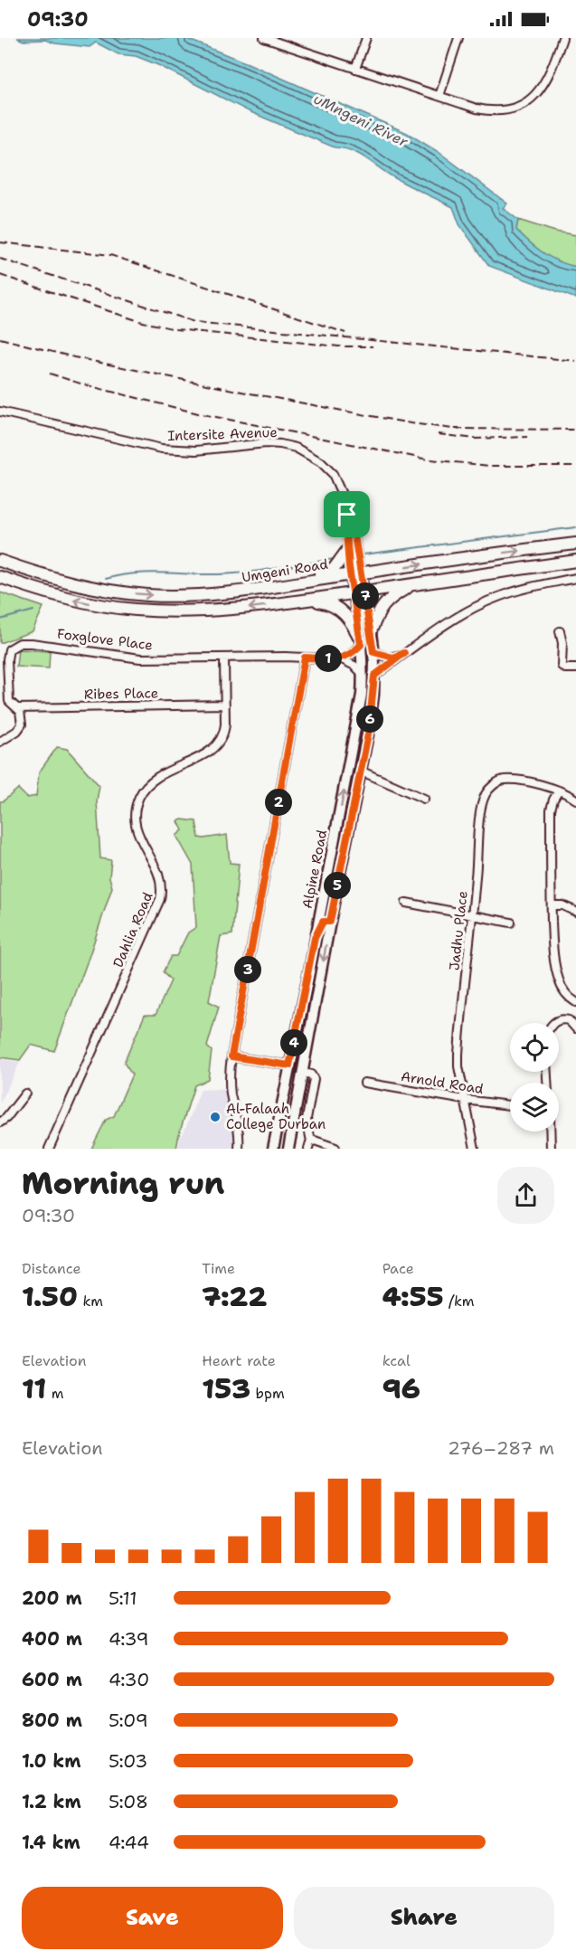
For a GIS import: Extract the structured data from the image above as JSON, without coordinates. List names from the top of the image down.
{
  "streets": {
    "highway": ["Umgeni Road"],
    "main road": ["Alpine Road"],
    "street": [
      "Intersite Avenue",
      "Foxglove Place",
      "Ribes Place",
      "Dahlia Road",
      "Jadhu Place",
      "Arnold Road"
    ]
  },
  "crossings": [
    ["Intersite Avenue", "Umgeni Road"],
    ["Foxglove Place", "Ribes Place"],
    ["Foxglove Place", "Dahlia Road"],
    ["Ribes Place", "Dahlia Road"],
    ["Jadhu Place", "Arnold Road"]
  ],
  "water": ["uMngeni River"],
  "places": ["Al-Falaah College Durban"],
  "page": {
    "status": "09:30",
    "pins": [
      "7",
      "1",
      "6",
      "2",
      "5",
      "3",
      "4"
    ],
    "heading": ["Morning run", "09:30"],
    "stats": [
      ["Distance", "1.50 km"],
      ["Time", "7:22"],
      ["Pace", "4:55 /km"],
      ["Elevation", "11 m"],
      ["Heart rate", "153 bpm"],
      ["kcal", "96"]
    ],
    "chart": ["Elevation", "276–287 m"],
    "list": [
      {
        "name": "200 m",
        "note": "5:11"
      },
      {
        "name": "400 m",
        "note": "4:39"
      },
      {
        "name": "600 m",
        "note": "4:30"
      },
      {
        "name": "800 m",
        "note": "5:09"
      },
      {
        "name": "1.0 km",
        "note": "5:03"
      },
      {
        "name": "1.2 km",
        "note": "5:08"
      },
      {
        "name": "1.4 km",
        "note": "4:44"
      }
    ],
    "buttons": ["Save", "Share"]
  }
}
